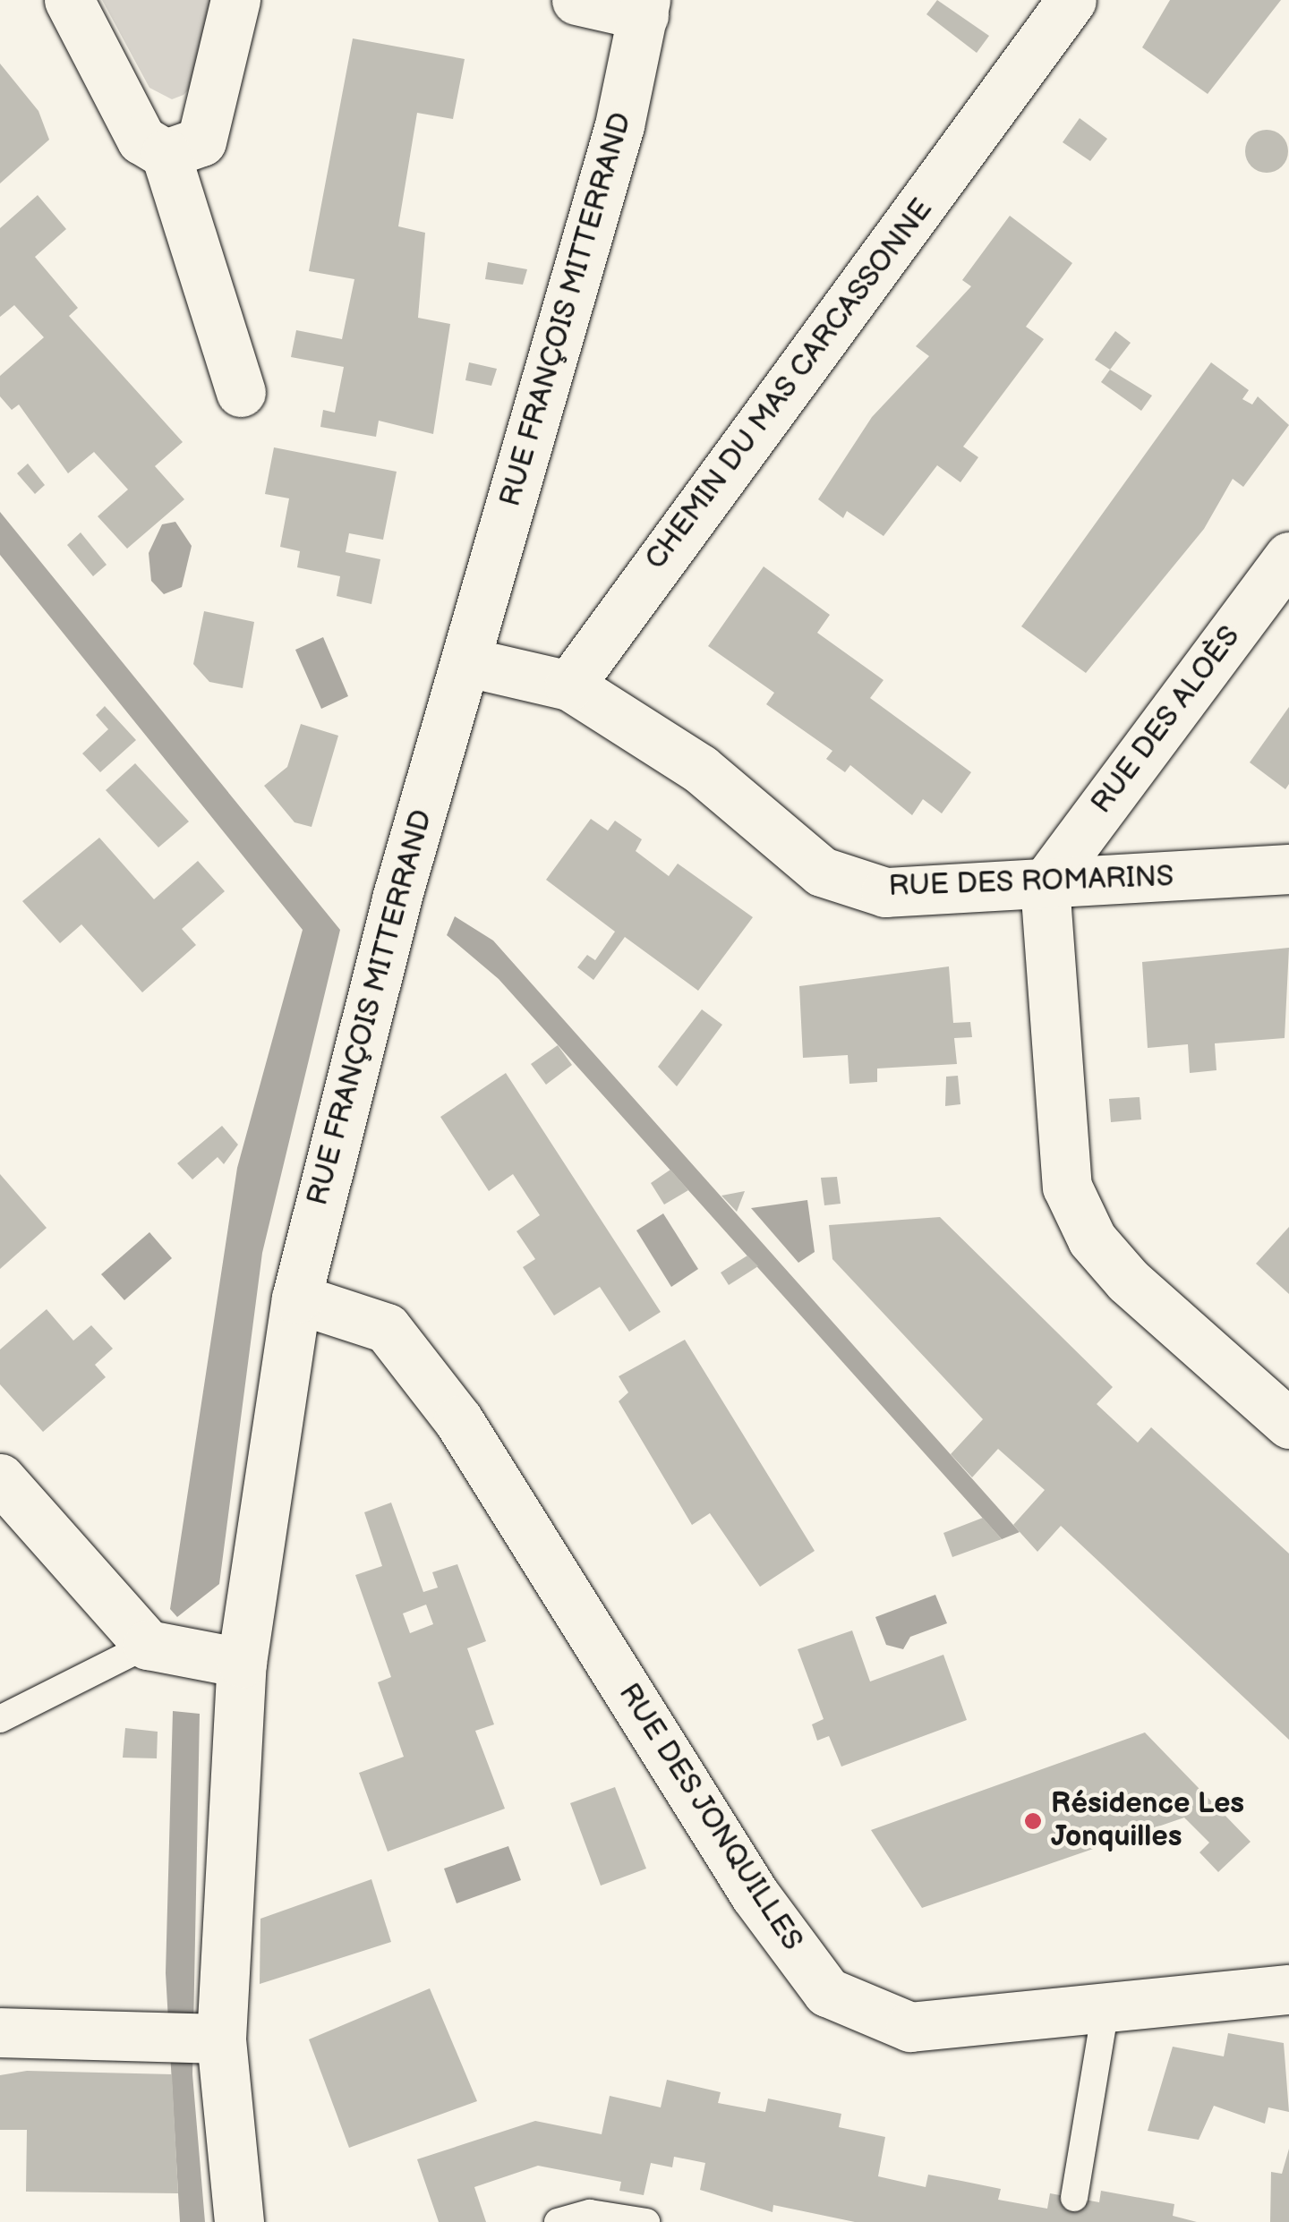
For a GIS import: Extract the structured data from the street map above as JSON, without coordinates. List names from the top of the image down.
{
  "streets": {
    "street": [
      "RUE FRANÇOIS MITTERRAND",
      "CHEMIN DU MAS CARCASSONNE",
      "RUE DES ALOÈS",
      "RUE DES ROMARINS",
      "RUE DES JONQUILLES"
    ]
  },
  "crossings": [
    ["RUE FRANÇOIS MITTERRAND", "RUE DES JONQUILLES"],
    ["CHEMIN DU MAS CARCASSONNE", "RUE DES ROMARINS"],
    ["RUE DES ALOÈS", "RUE DES ROMARINS"]
  ],
  "places": ["Résidence Les Jonquilles"]
}
